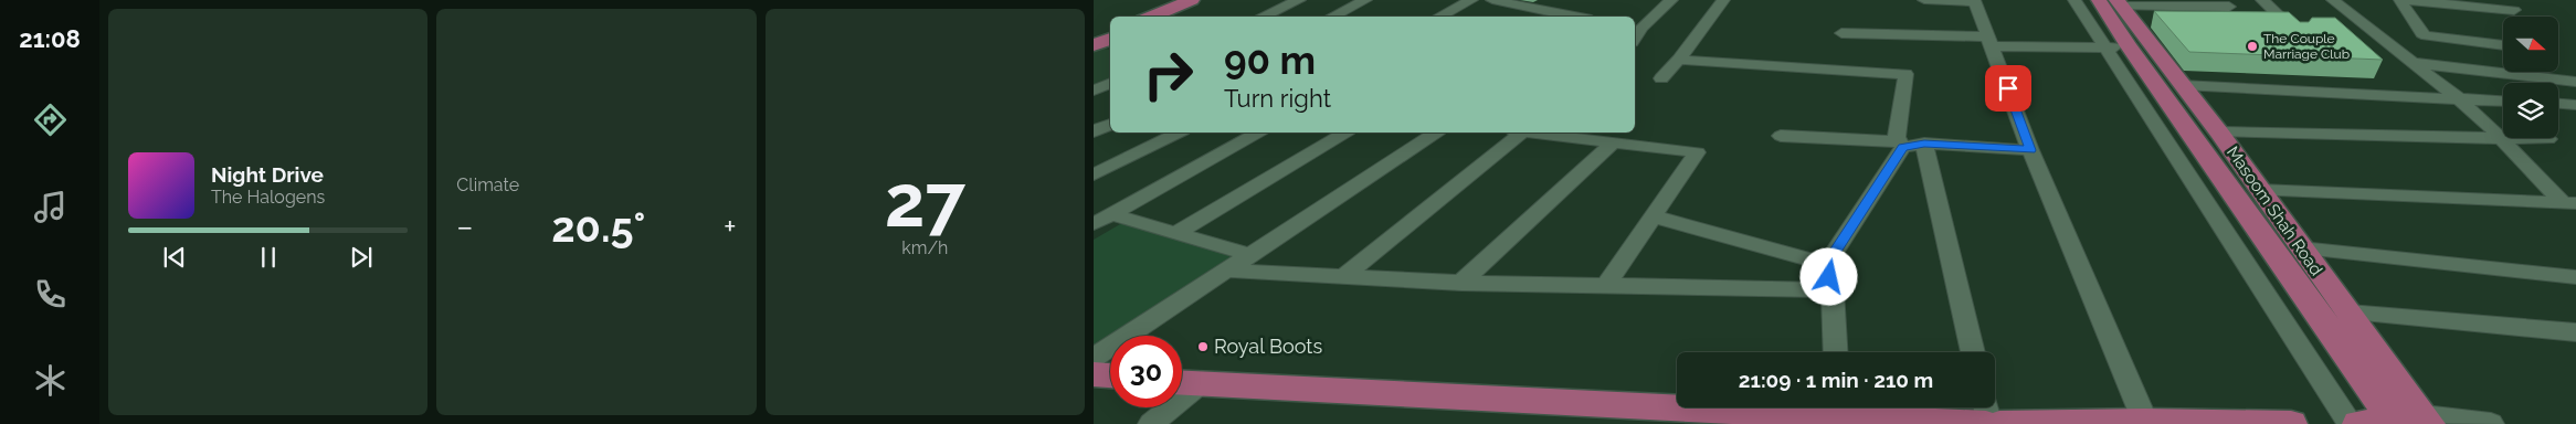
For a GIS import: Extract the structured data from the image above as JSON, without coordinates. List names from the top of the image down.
{
  "streets": {
    "main road": ["Masoom Shah Road"]
  },
  "places": ["The Couple Marriage Club", "Royal Boots"],
  "north": "right",
  "page": {
    "tabs": "21:08",
    "tile": [
      "Climate",
      ["27", "km/h"]
    ],
    "turn": ["90 m", "Turn right"],
    "song": ["Night Drive", "The Halogens"],
    "heat": ["−", "20.5°", "+"],
    "limit": "30",
    "trip": "21:09 · 1 min · 210 m"
  }
}
